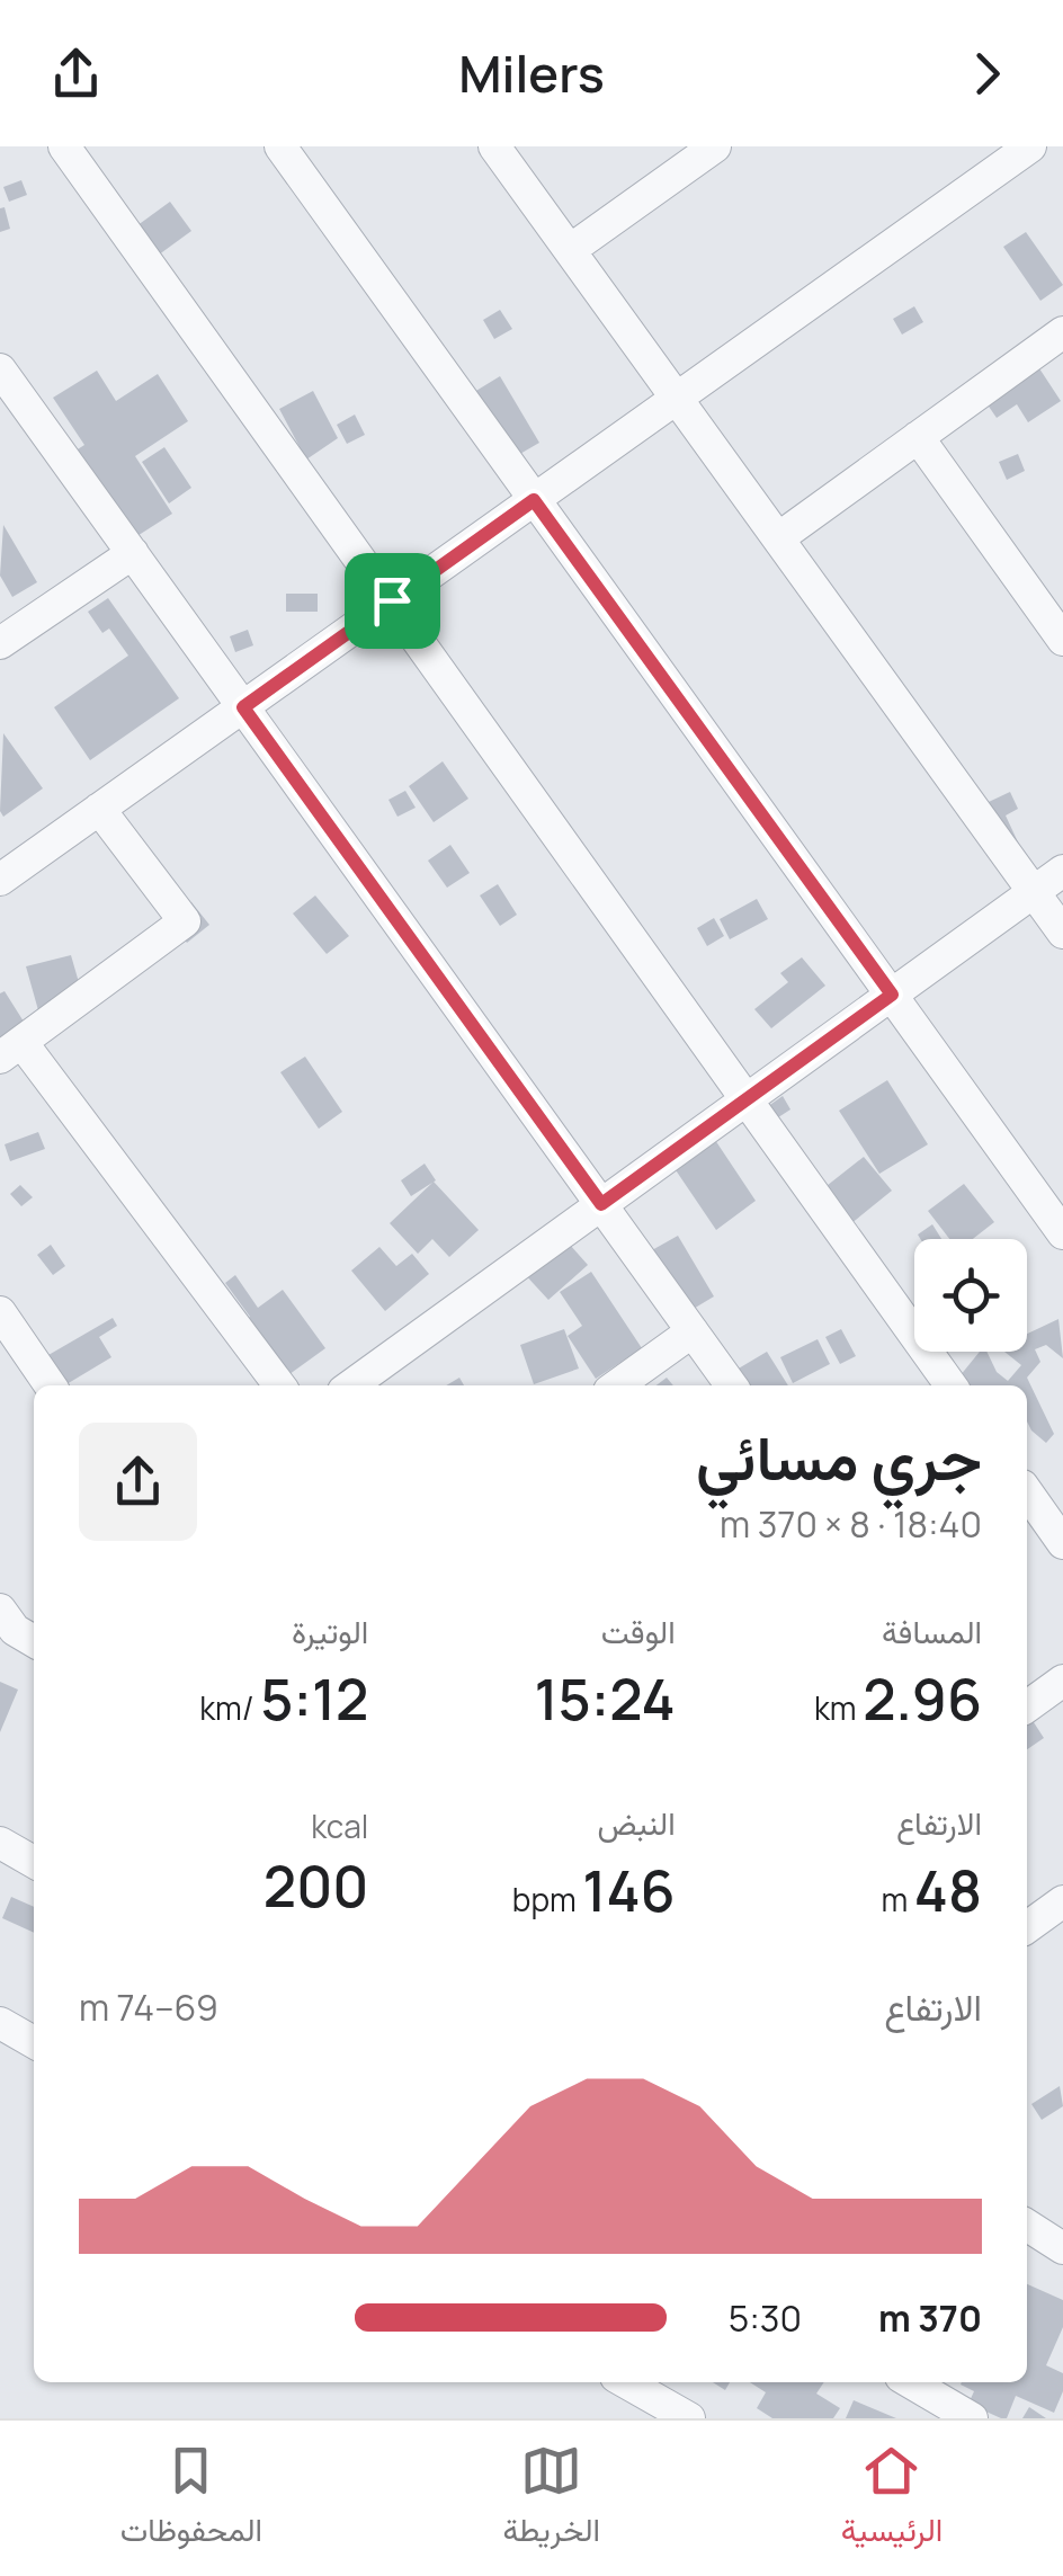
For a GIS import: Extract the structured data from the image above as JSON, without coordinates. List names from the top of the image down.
{
  "page": {
    "header": "Milers",
    "heading": ["جري مسائي", "18:40 · 8 × 370 m"],
    "stats": [
      ["المسافة", "2.96 km"],
      ["الوقت", "15:24"],
      ["الوتيرة", "5:12 /km"],
      ["الارتفاع", "48 m"],
      ["النبض", "146 bpm"],
      ["kcal", "200"]
    ],
    "chart": ["الارتفاع", "69–74 m"],
    "list": [
      {
        "name": "370 m",
        "note": "5:30"
      }
    ],
    "tabs": ["الرئيسية", "الخريطة", "المحفوظات"]
  }
}
